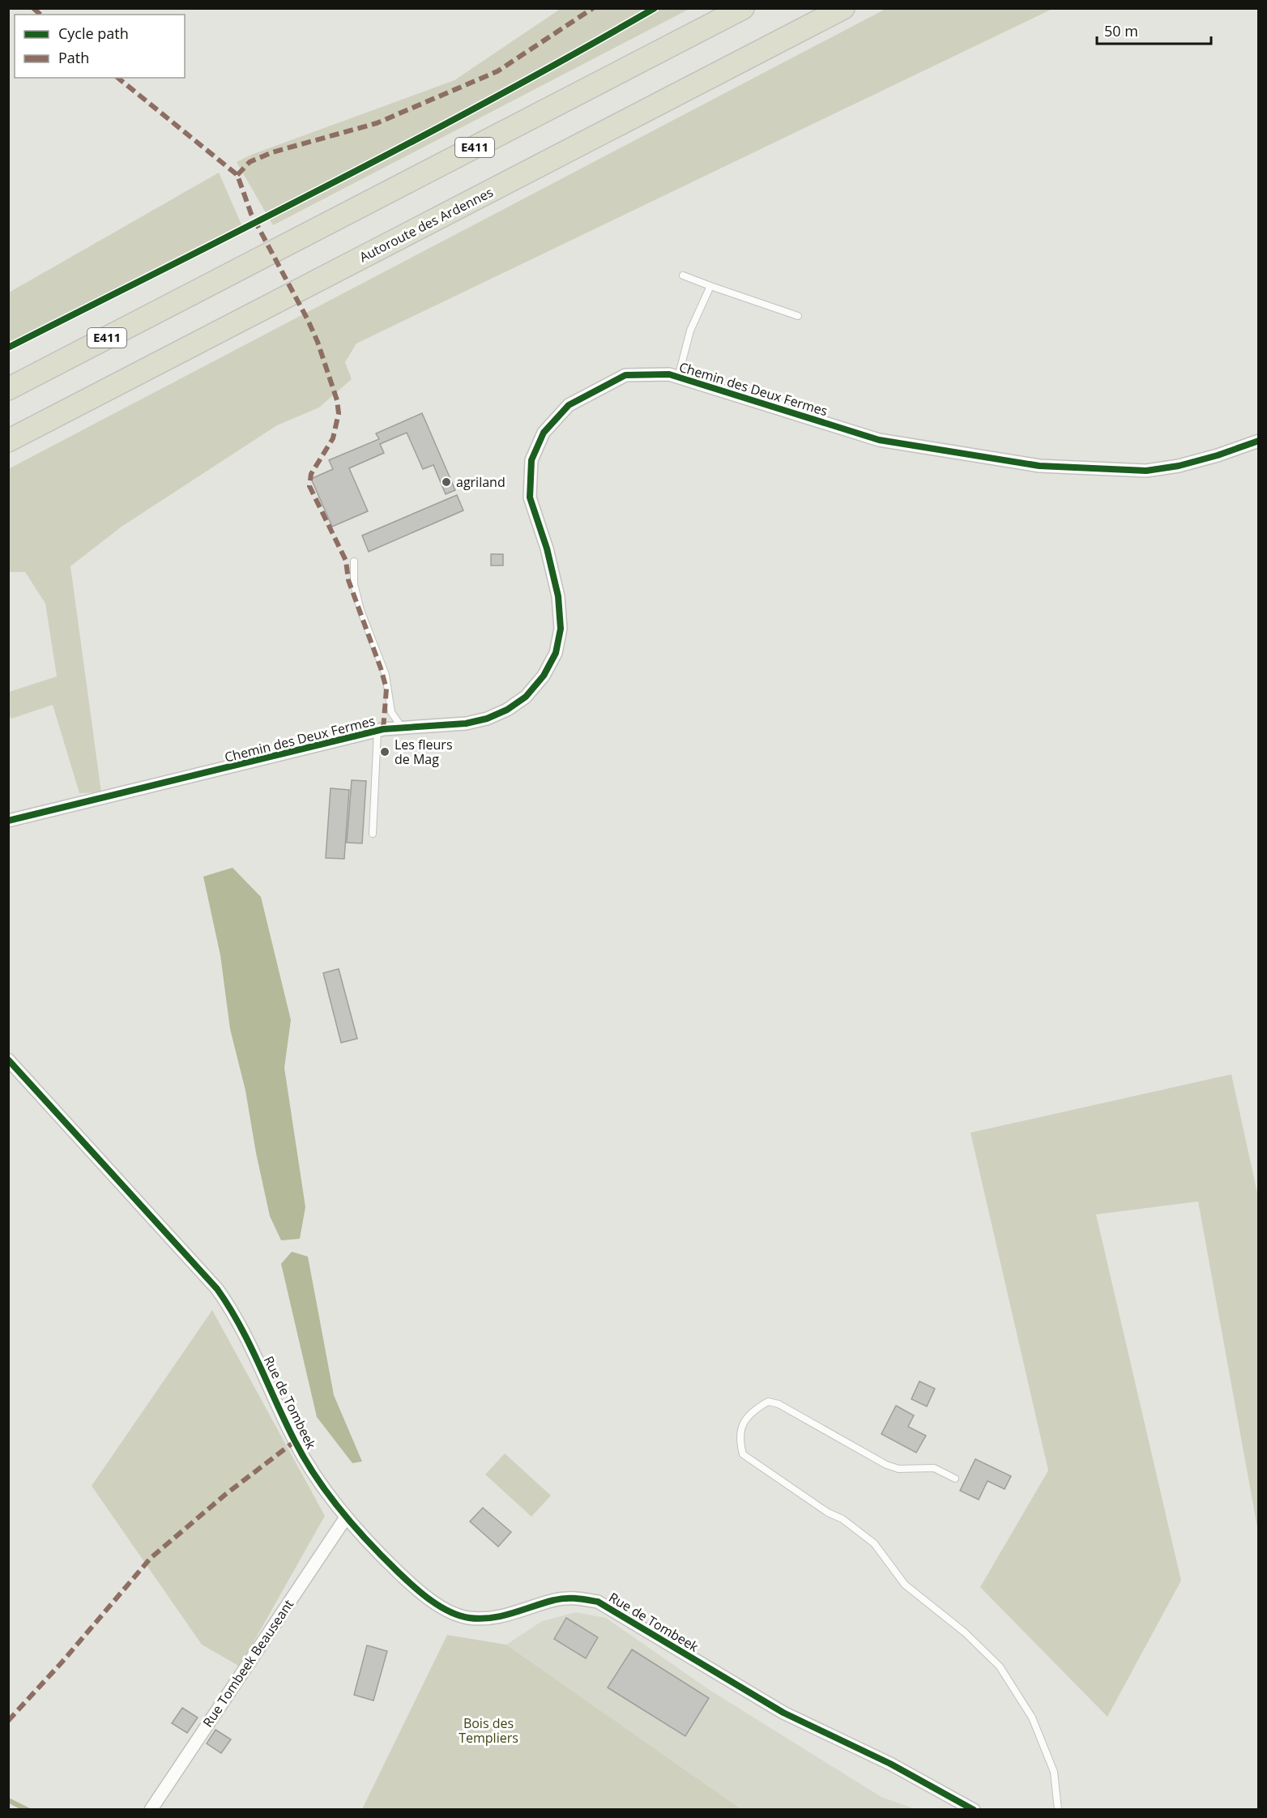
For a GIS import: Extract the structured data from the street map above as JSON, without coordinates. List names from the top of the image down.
{
  "streets": {
    "highway": ["E411", "Autoroute des Ardennes"],
    "street": ["Chemin des Deux Fermes", "Rue de Tombeek", "Rue Tombeek Beauseant"]
  },
  "crossings": [
    ["Rue de Tombeek", "Rue Tombeek Beauseant"]
  ],
  "parks": ["Bois des Templiers"],
  "places": ["agriland", "Les fleurs de Mag"],
  "legend": ["Cycle path", "Path"],
  "scale_bar": "50 m"
}
